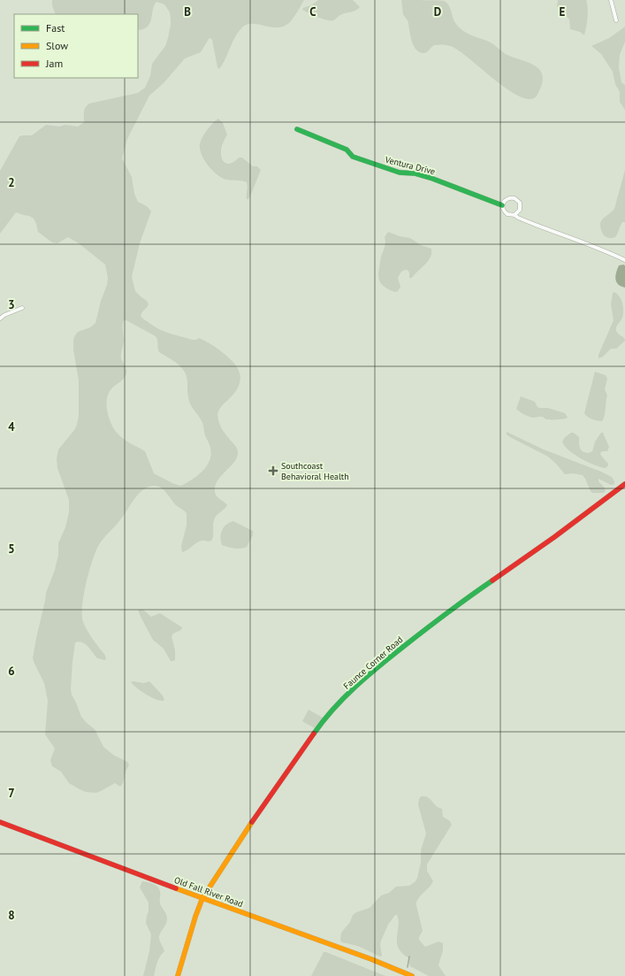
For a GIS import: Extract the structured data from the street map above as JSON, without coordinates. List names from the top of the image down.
{
  "streets": {
    "main road": ["Ventura Drive", "Faunce Corner Road", "Old Fall River Road"]
  },
  "crossings": [
    ["Faunce Corner Road", "Old Fall River Road"]
  ],
  "places": {
    "health": ["Southcoast Behavioral Health"]
  },
  "legend": ["Fast", "Slow", "Jam"],
  "grid": {
    "columns": [
      "B",
      "C",
      "D",
      "E"
    ],
    "rows": [
      "2",
      "3",
      "4",
      "5",
      "6",
      "7",
      "8"
    ]
  }
}
